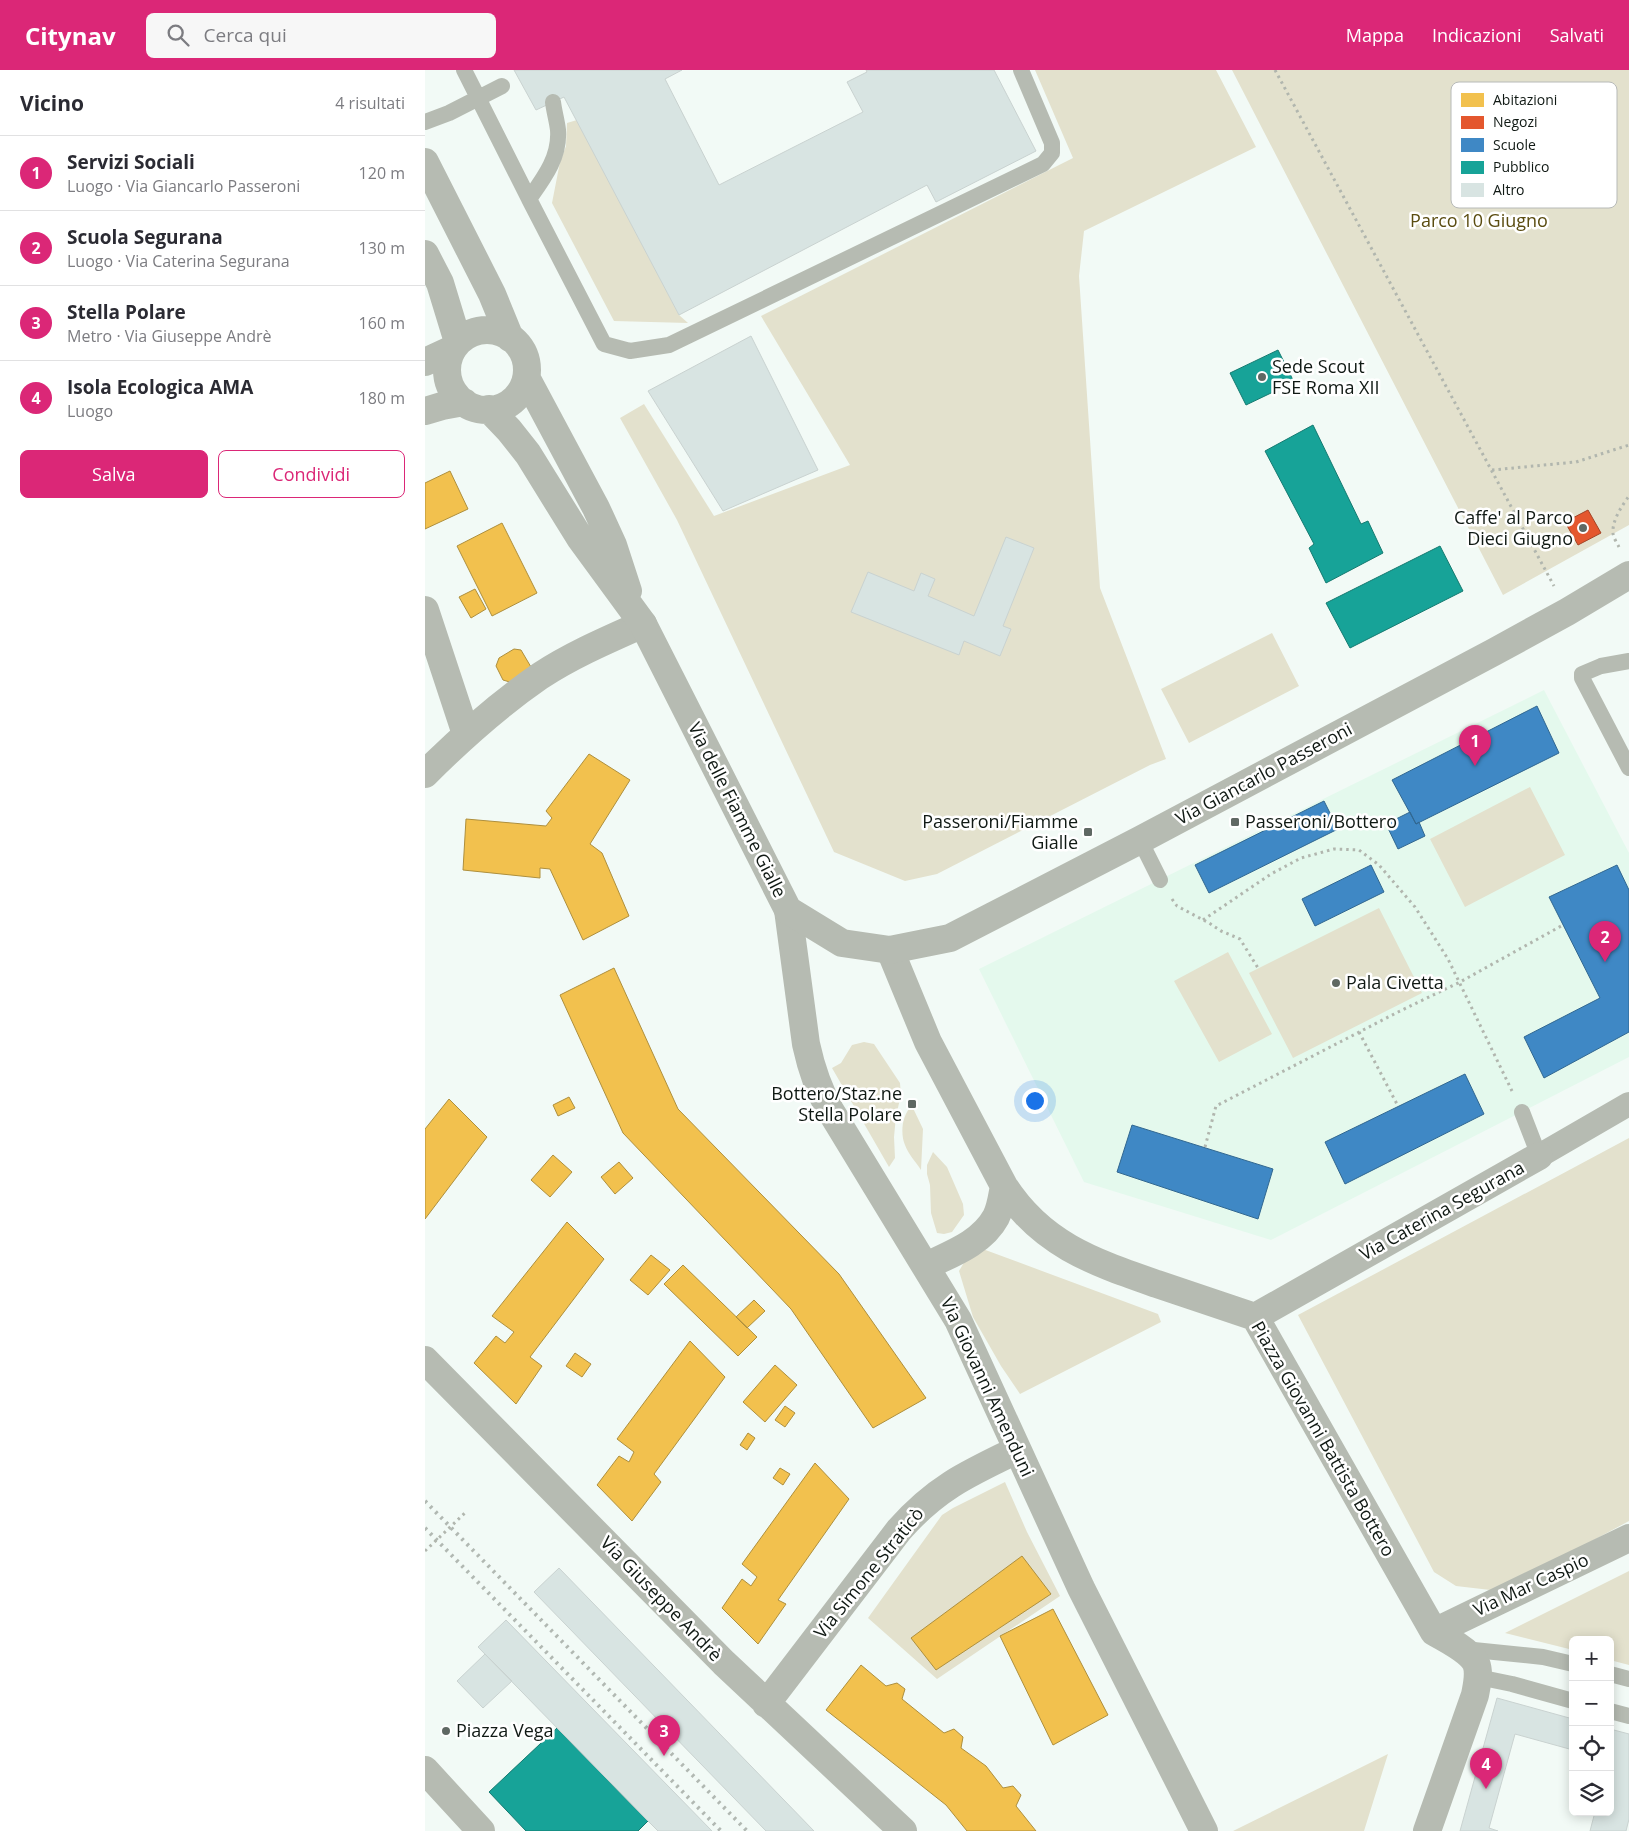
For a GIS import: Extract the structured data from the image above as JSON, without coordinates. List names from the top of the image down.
{
  "streets": {
    "street": [
      "Via Giancarlo Passeroni",
      "Via delle Fiamme Gialle",
      "Via Caterina Segurana",
      "Via Giovanni Amenduni",
      "Piazza Giovanni Battista Bottero",
      "Via Simone Straticò",
      "Via Mar Caspio",
      "Via Giuseppe Andrè"
    ]
  },
  "crossings": [
    ["Via Giancarlo Passeroni", "Via delle Fiamme Gialle"],
    ["Via Giancarlo Passeroni", "Piazza Giovanni Battista Bottero"],
    ["Via delle Fiamme Gialle", "Via Giovanni Amenduni"],
    ["Via delle Fiamme Gialle", "Piazza Giovanni Battista Bottero"],
    ["Via Caterina Segurana", "Piazza Giovanni Battista Bottero"],
    ["Via Giovanni Amenduni", "Via Simone Straticò"],
    ["Piazza Giovanni Battista Bottero", "Via Mar Caspio"],
    ["Via Simone Straticò", "Via Giuseppe Andrè"]
  ],
  "parks": ["Parco 10 Giugno"],
  "places": {
    "other": [
      "Sede Scout FSE Roma XII",
      "Caffe' al Parco Dieci Giugno",
      "Pala Civetta",
      "Piazza Vega"
    ],
    "transit": ["Passeroni/Bottero", "Passeroni/Fiamme Gialle", "Bottero/Staz.ne Stella Polare"]
  },
  "legend": [
    "Abitazioni",
    "Negozi",
    "Scuole",
    "Pubblico",
    "Altro"
  ],
  "page": {
    "header": "Citynav",
    "search": "Cerca qui",
    "nav": ["Mappa", "Indicazioni", "Salvati"],
    "heading": ["Vicino", "4 risultati"],
    "list": [
      {
        "mark": "1",
        "name": "Servizi Sociali",
        "note": "Luogo · Via Giancarlo Passeroni",
        "value": "120 m"
      },
      {
        "mark": "2",
        "name": "Scuola Segurana",
        "note": "Luogo · Via Caterina Segurana",
        "value": "130 m"
      },
      {
        "mark": "3",
        "name": "Stella Polare",
        "note": "Metro · Via Giuseppe Andrè",
        "value": "160 m"
      },
      {
        "mark": "4",
        "name": "Isola Ecologica AMA",
        "note": "Luogo",
        "value": "180 m"
      }
    ],
    "buttons": ["Salva", "Condividi"],
    "pins": [
      "1",
      "2",
      "3",
      "4"
    ],
    "map_buttons": ["+", "−"]
  }
}
